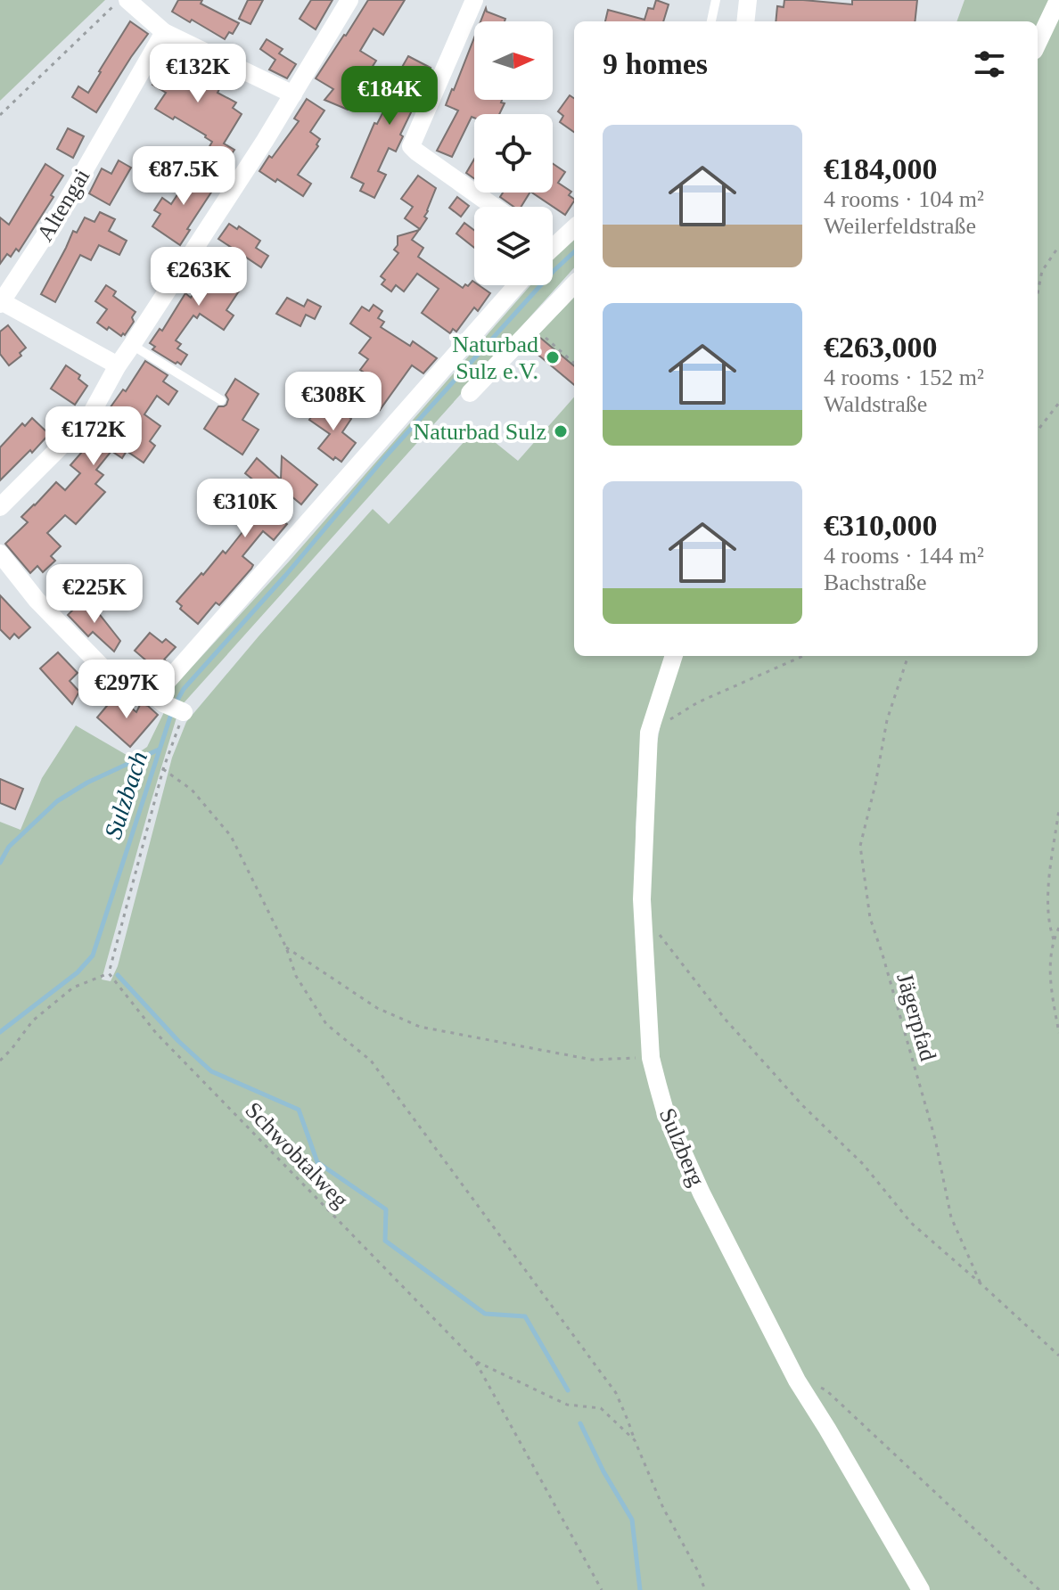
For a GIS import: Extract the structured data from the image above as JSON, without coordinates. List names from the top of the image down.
{
  "streets": {
    "street": ["Altengai", "Sulzberg"],
    "path": ["Jägerpfad", "Schwobtalweg"]
  },
  "water": ["Sulzbach"],
  "places": ["Naturbad Sulz e.V.", "Naturbad Sulz"],
  "north": "right",
  "page": {
    "heading": "9 homes",
    "price": [
      "€132K",
      "€184K",
      "€87.5K",
      "€263K",
      "€308K",
      "€172K",
      "€310K",
      "€225K",
      "€297K"
    ],
    "list": [
      {
        "name": "€184,000",
        "note": "4 rooms · 104 m² · Weilerfeldstraße"
      },
      {
        "name": "€263,000",
        "note": "4 rooms · 152 m² · Waldstraße"
      },
      {
        "name": "€310,000",
        "note": "4 rooms · 144 m² · Bachstraße"
      }
    ]
  }
}
